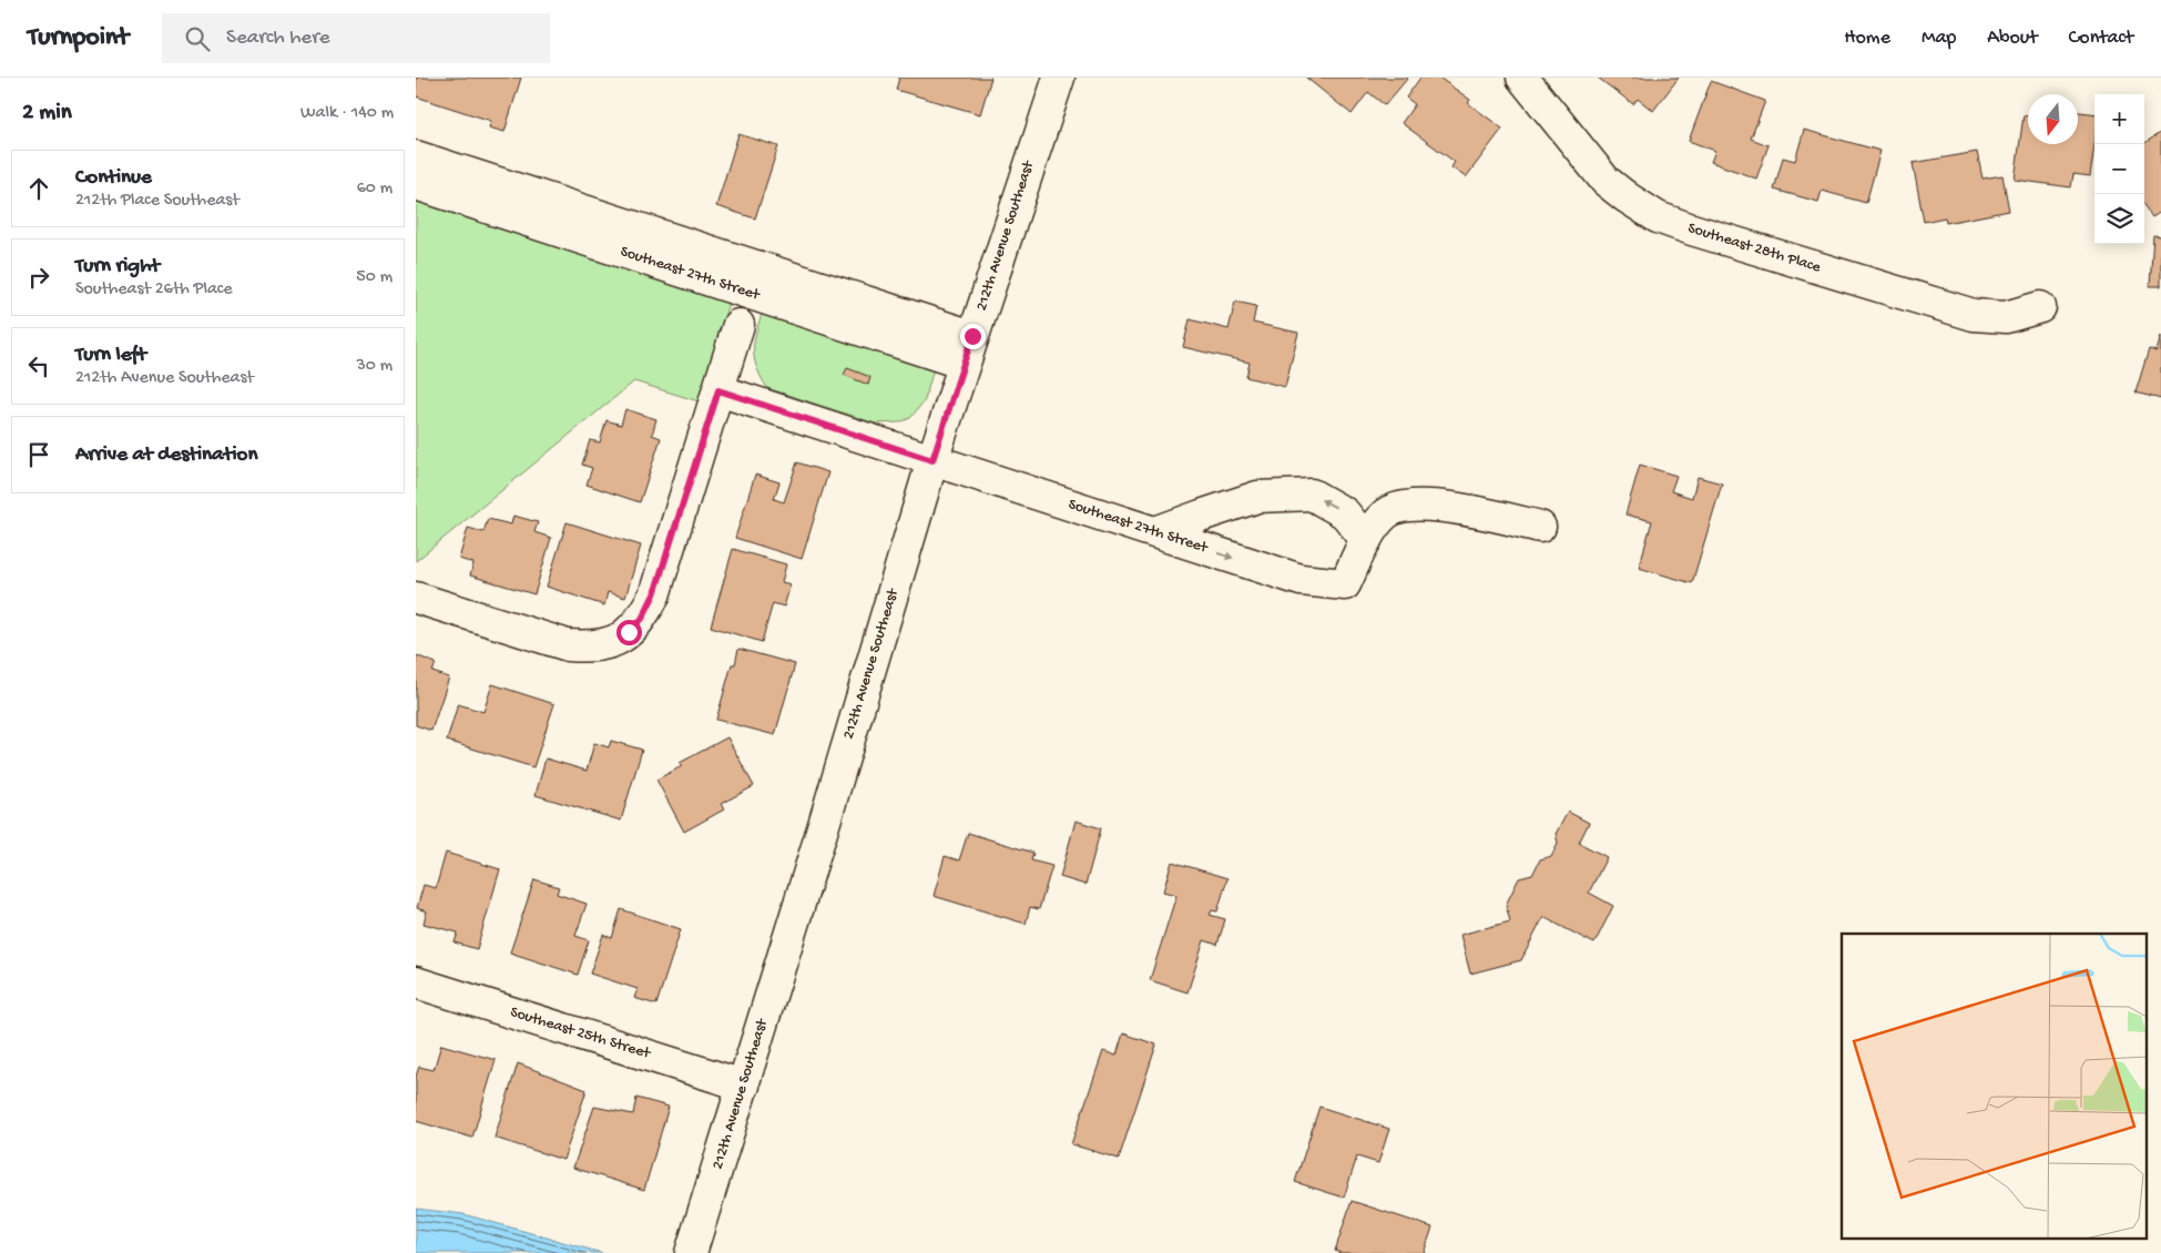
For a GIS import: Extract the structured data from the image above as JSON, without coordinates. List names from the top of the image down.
{
  "streets": {
    "street": [
      "212th Avenue Southeast",
      "Southeast 28th Place",
      "Southeast 27th Street",
      "Southeast 25th Street"
    ]
  },
  "crossings": [
    ["212th Avenue Southeast", "Southeast 27th Street"],
    ["212th Avenue Southeast", "Southeast 25th Street"]
  ],
  "north": "bottom",
  "page": {
    "header": "Turnpoint",
    "search": "Search here",
    "nav": [
      "Home",
      "Map",
      "About",
      "Contact"
    ],
    "heading": ["2 min", "Walk · 140 m"],
    "map_buttons": ["+", "−"],
    "list": [
      ["Continue", "212th Place Southeast", "60 m"],
      ["Turn right", "Southeast 26th Place", "50 m"],
      ["Turn left", "212th Avenue Southeast", "30 m"],
      "Arrive at destination"
    ]
  }
}
